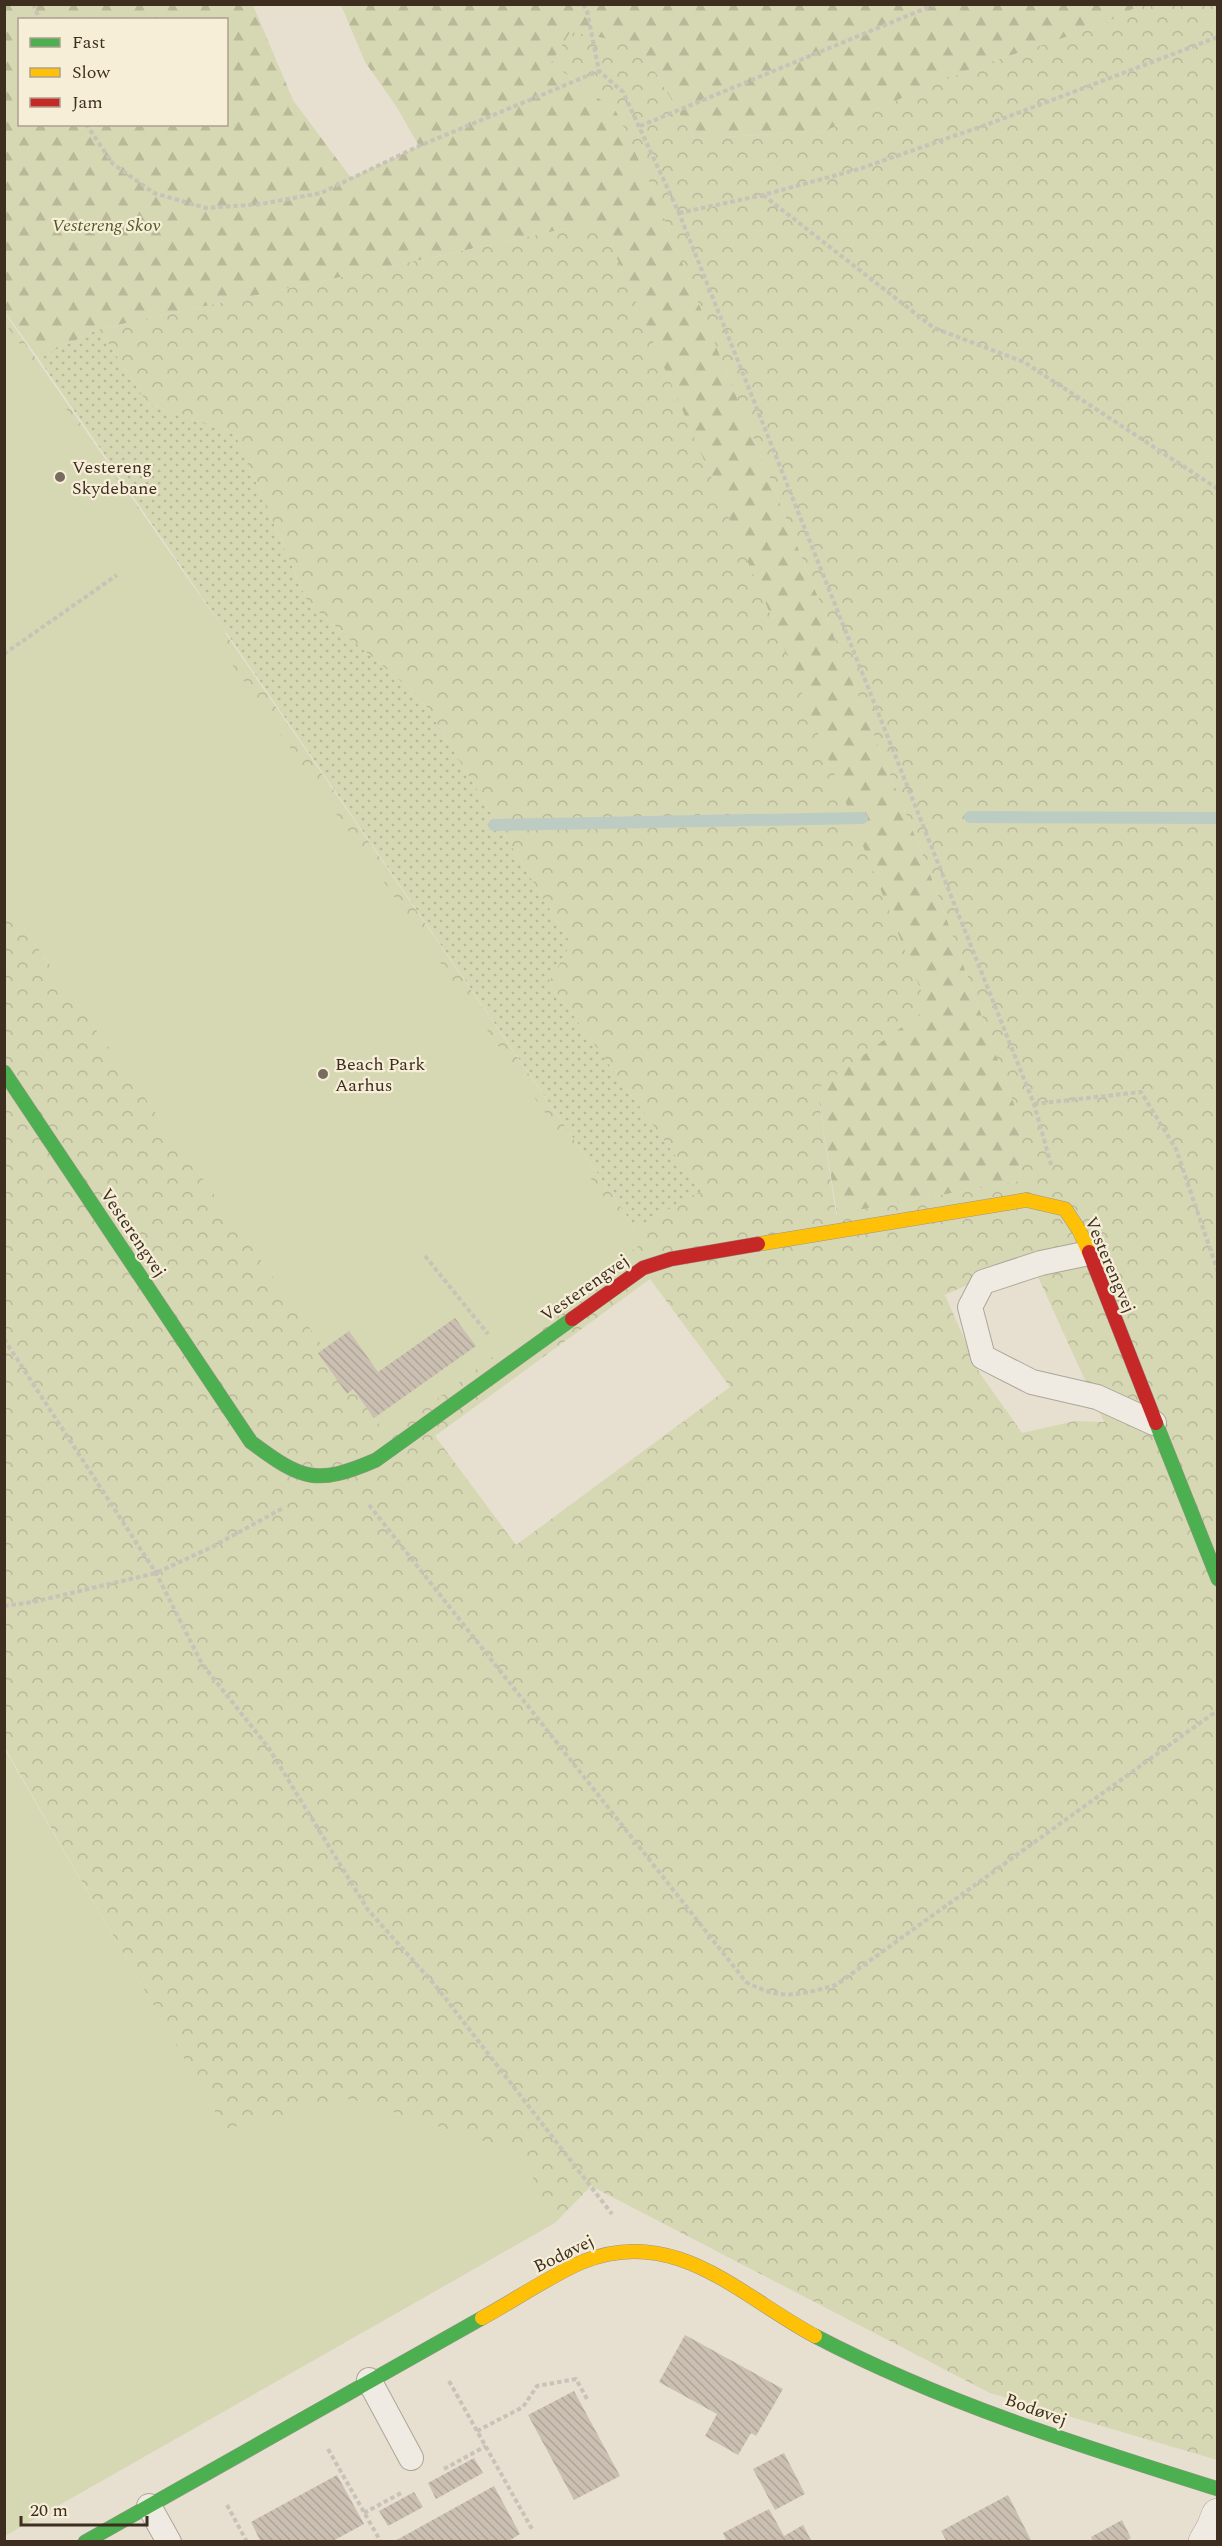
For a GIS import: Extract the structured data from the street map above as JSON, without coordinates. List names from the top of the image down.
{
  "streets": {
    "street": ["Vesterengvej", "Bodøvej"]
  },
  "parks": ["Vestereng Skov"],
  "places": ["Vestereng Skydebane", "Beach Park Aarhus"],
  "legend": ["Fast", "Slow", "Jam"],
  "scale_bar": "20 m"
}
